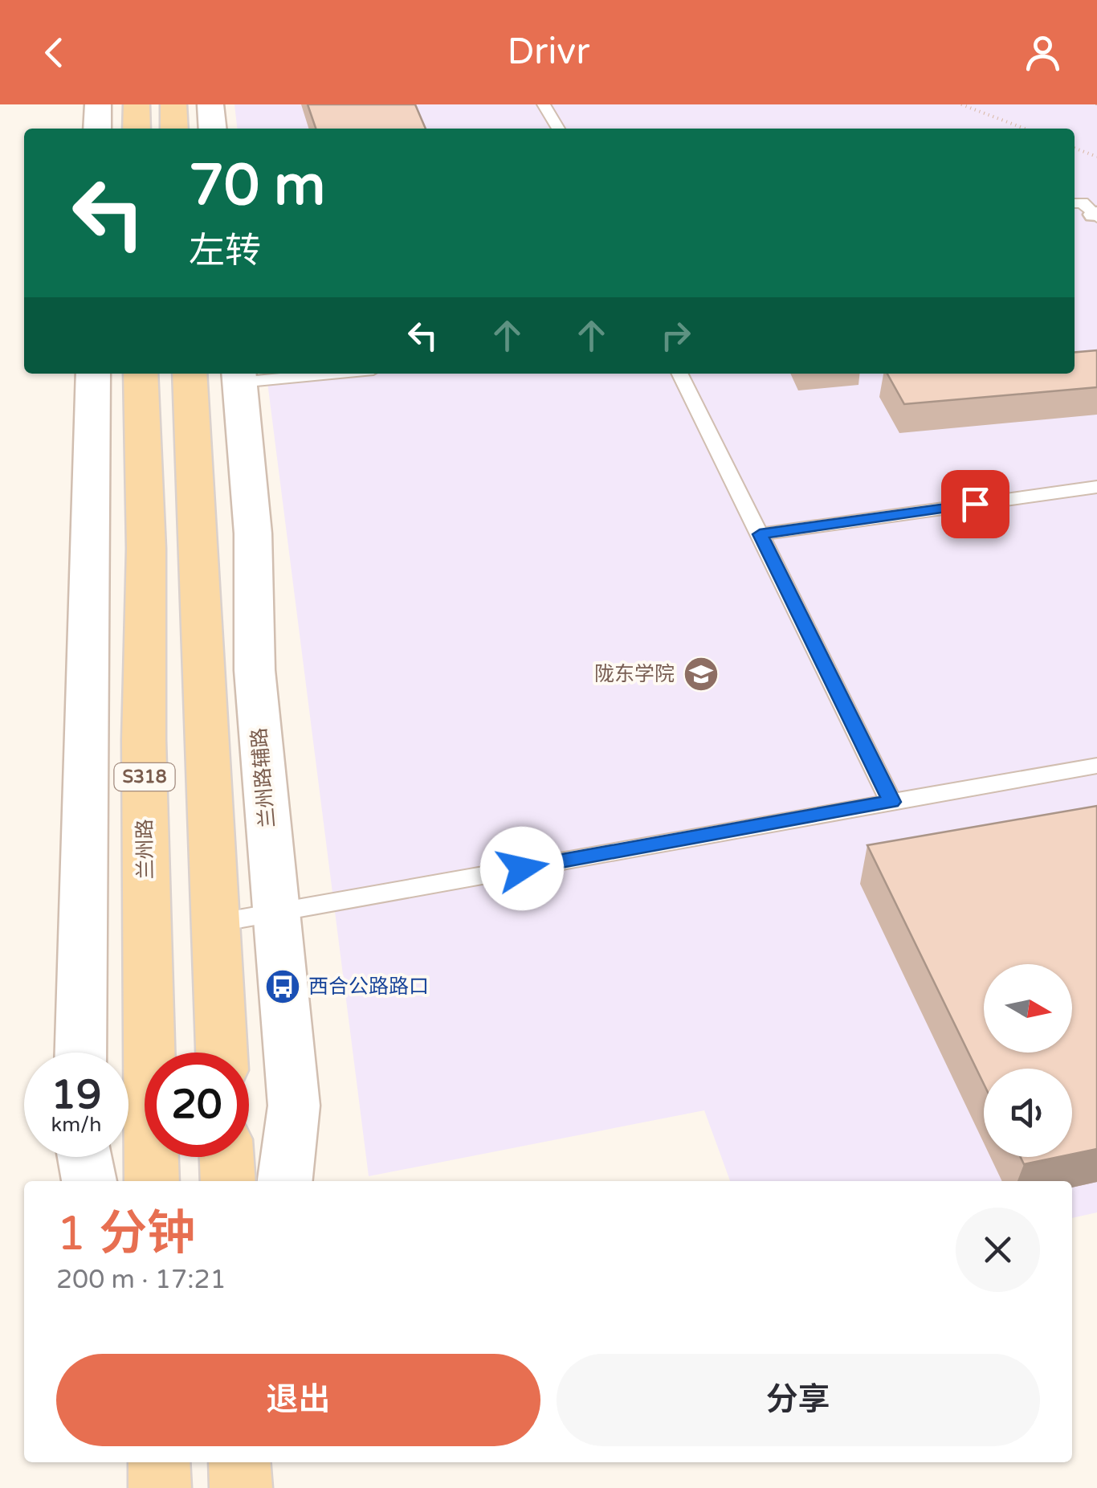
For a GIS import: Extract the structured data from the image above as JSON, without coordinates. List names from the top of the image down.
{
  "streets": {
    "main road": ["S318", "兰州路"],
    "street": ["兰州路辅路"]
  },
  "places": {
    "school or university": ["陇东学院"],
    "bus stop": ["西合公路路口"]
  },
  "north": "right",
  "page": {
    "header": "Drivr",
    "turn": ["70 m", "左转"],
    "speed": "19 km/h",
    "limit": "20",
    "heading": ["1 分钟", "200 m · 17:21"],
    "buttons": ["退出", "分享"]
  }
}
